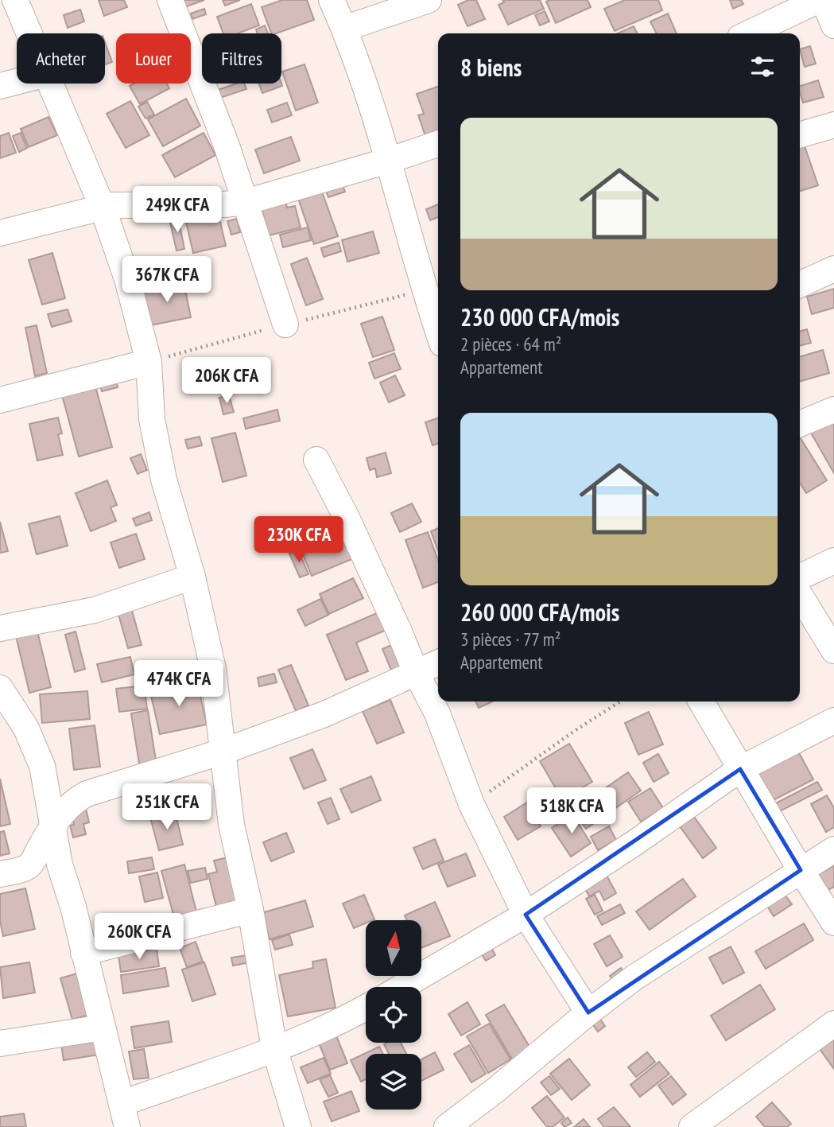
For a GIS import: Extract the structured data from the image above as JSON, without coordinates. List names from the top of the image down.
{
  "north": "top",
  "page": {
    "chip": ["Acheter", "Louer", "Filtres"],
    "heading": "8 biens",
    "list": [
      {
        "name": "230 000 CFA/mois",
        "note": "2 pièces · 64 m² · Appartement"
      },
      {
        "name": "260 000 CFA/mois",
        "note": "3 pièces · 77 m² · Appartement"
      }
    ],
    "price": [
      "249K CFA",
      "367K CFA",
      "206K CFA",
      "230K CFA",
      "474K CFA",
      "251K CFA",
      "518K CFA",
      "260K CFA"
    ]
  }
}
